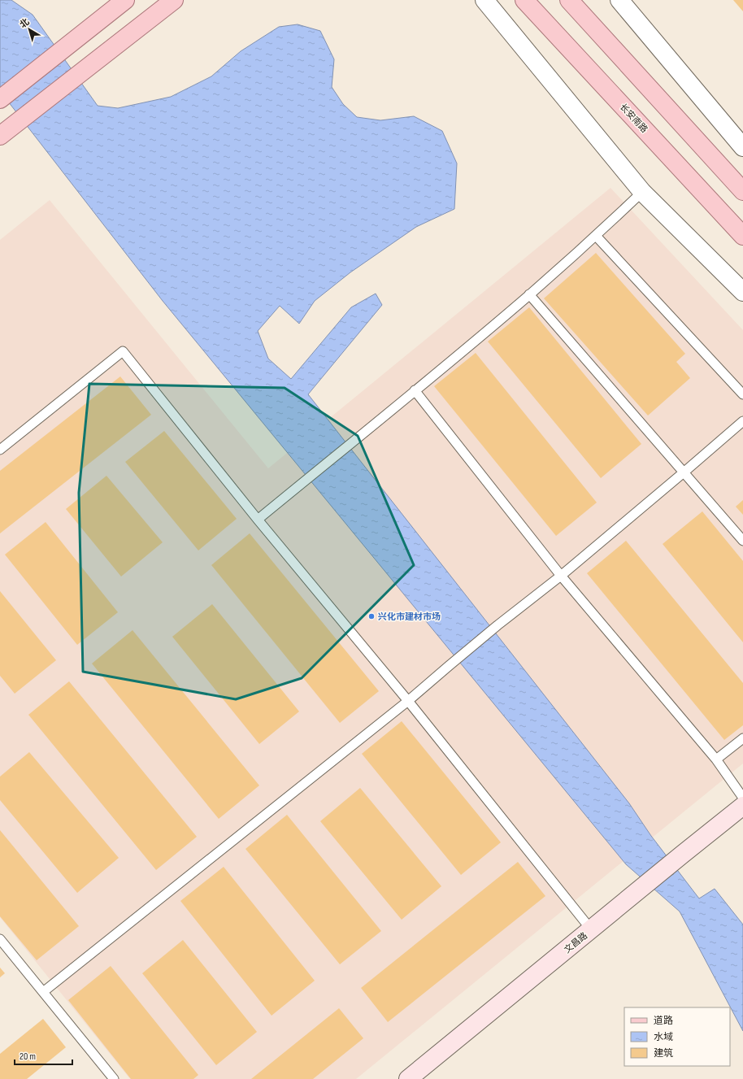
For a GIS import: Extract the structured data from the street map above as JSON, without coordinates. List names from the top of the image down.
{
  "streets": {
    "main road": ["长安南路"],
    "street": ["文昌路"]
  },
  "places": ["兴化市建材市场"],
  "legend": ["道路", "水域", "建筑"],
  "scale_bar": "20 m",
  "north": "top left"
}
